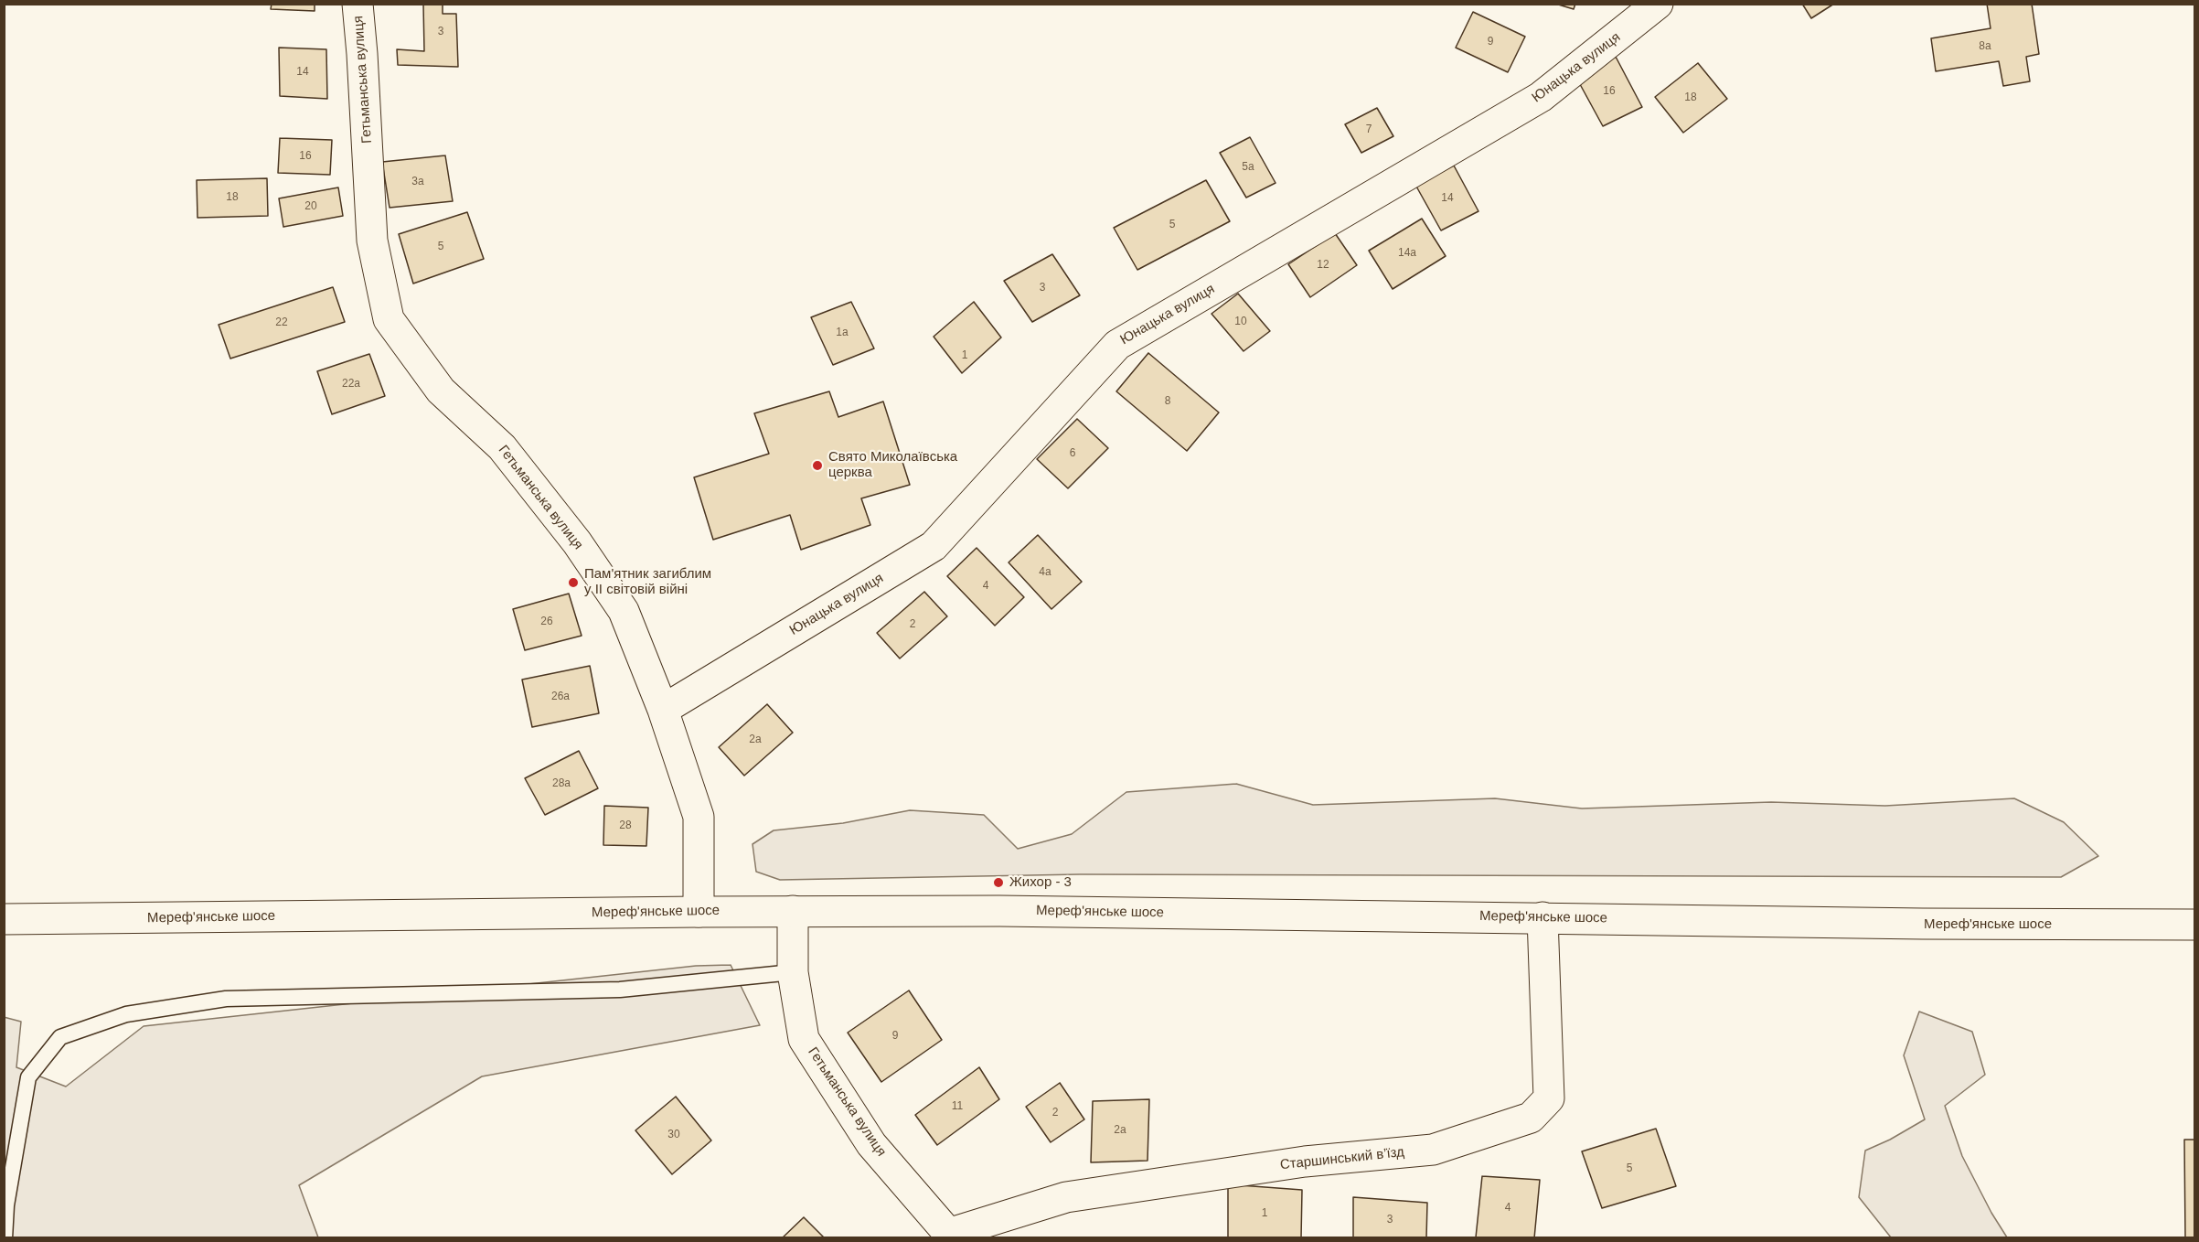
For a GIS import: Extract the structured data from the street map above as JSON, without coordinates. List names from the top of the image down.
{
  "streets": {
    "main road": [
      "Юнацька вулиця",
      "Гетьманська вулиця",
      "Мереф'янське шосе",
      "Старшинський в’їзд"
    ]
  },
  "crossings": [
    ["Юнацька вулиця", "Гетьманська вулиця"],
    ["Гетьманська вулиця", "Мереф'янське шосе"],
    ["Гетьманська вулиця", "Старшинський в’їзд"],
    ["Мереф'янське шосе", "Старшинський в’їзд"]
  ],
  "places": ["Свято Миколаївська церква", "Пам'ятник загиблим у II світовій війні", "Жихор - 3"],
  "house_numbers": [
    "3",
    "9",
    "8а",
    "14",
    "16",
    "18",
    "7",
    "16",
    "5а",
    "3а",
    "18",
    "14",
    "20",
    "5",
    "5",
    "14а",
    "12",
    "3",
    "10",
    "22",
    "1а",
    "1",
    "22а",
    "8",
    "6",
    "4а",
    "4",
    "26",
    "2",
    "26а",
    "2а",
    "28а",
    "28",
    "9",
    "11",
    "2",
    "2а",
    "30",
    "5",
    "4",
    "1",
    "3"
  ]
}
